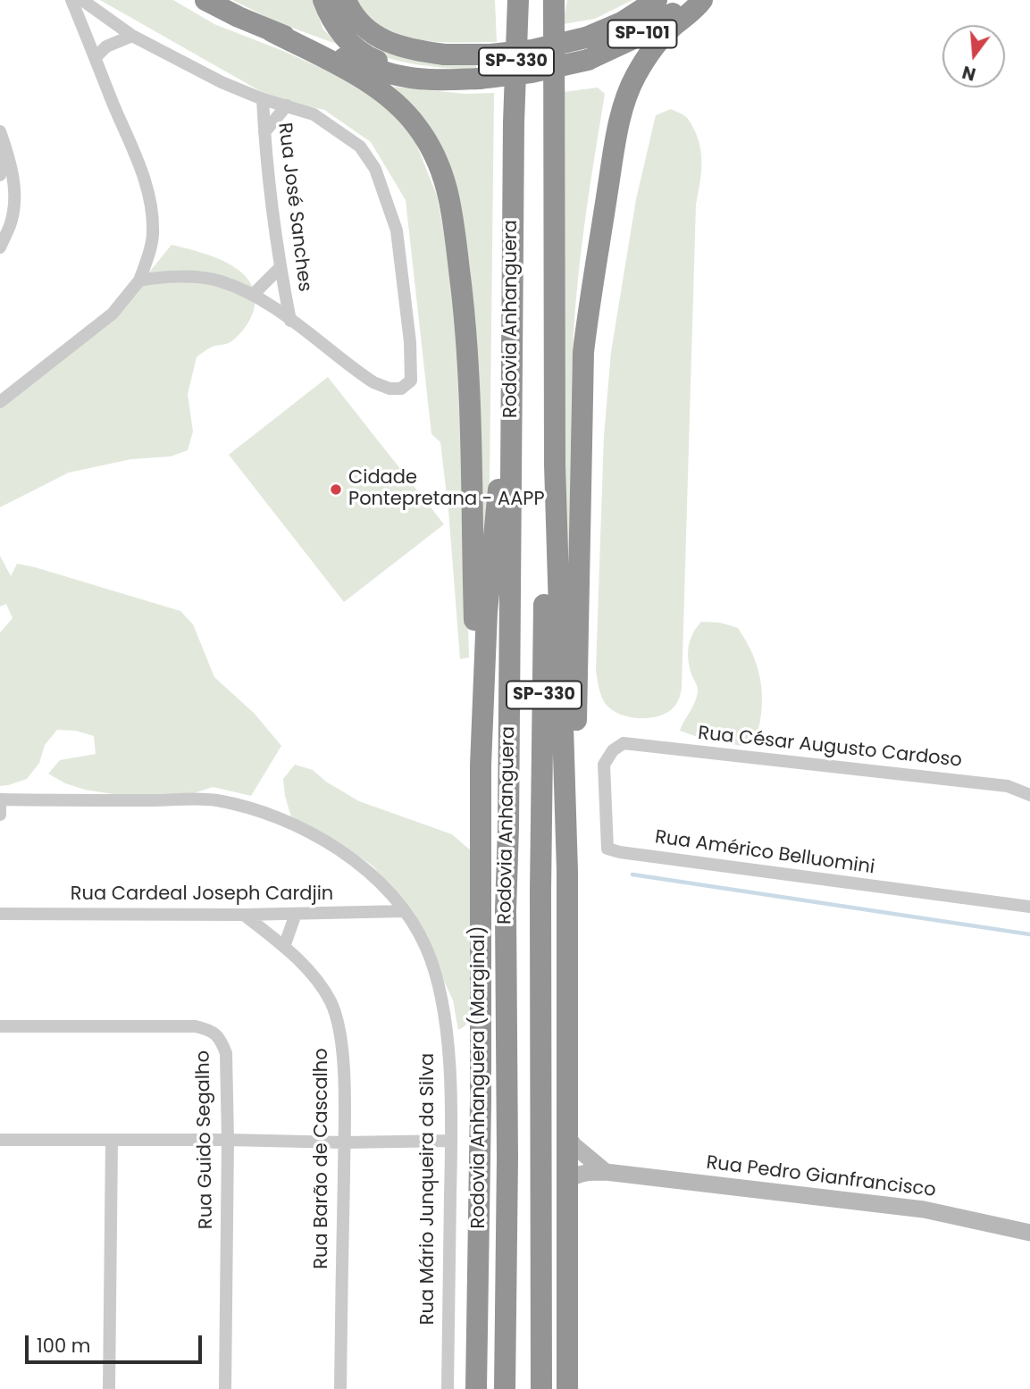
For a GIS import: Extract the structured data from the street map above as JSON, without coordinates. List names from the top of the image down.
{
  "streets": {
    "highway": [
      "SP-101",
      "SP-330",
      "Rodovia Anhanguera",
      "Rodovia Anhanguera (Marginal)"
    ],
    "street": [
      "Rua José Sanches",
      "Rua César Augusto Cardoso",
      "Rua Américo Belluomini",
      "Rua Cardeal Joseph Cardjin",
      "Rua Guido Segalho",
      "Rua Barão de Cascalho",
      "Rua Pedro Gianfrancisco",
      "Rua Mário Junqueira da Silva"
    ]
  },
  "crossings": [
    ["Rua César Augusto Cardoso", "Rua Américo Belluomini"],
    ["Rua Cardeal Joseph Cardjin", "Rua Barão de Cascalho"],
    ["Rua Cardeal Joseph Cardjin", "Rua Mário Junqueira da Silva"]
  ],
  "places": ["Cidade Pontepretana - AAPP"],
  "scale_bar": "100 m",
  "north": "bottom"
}
